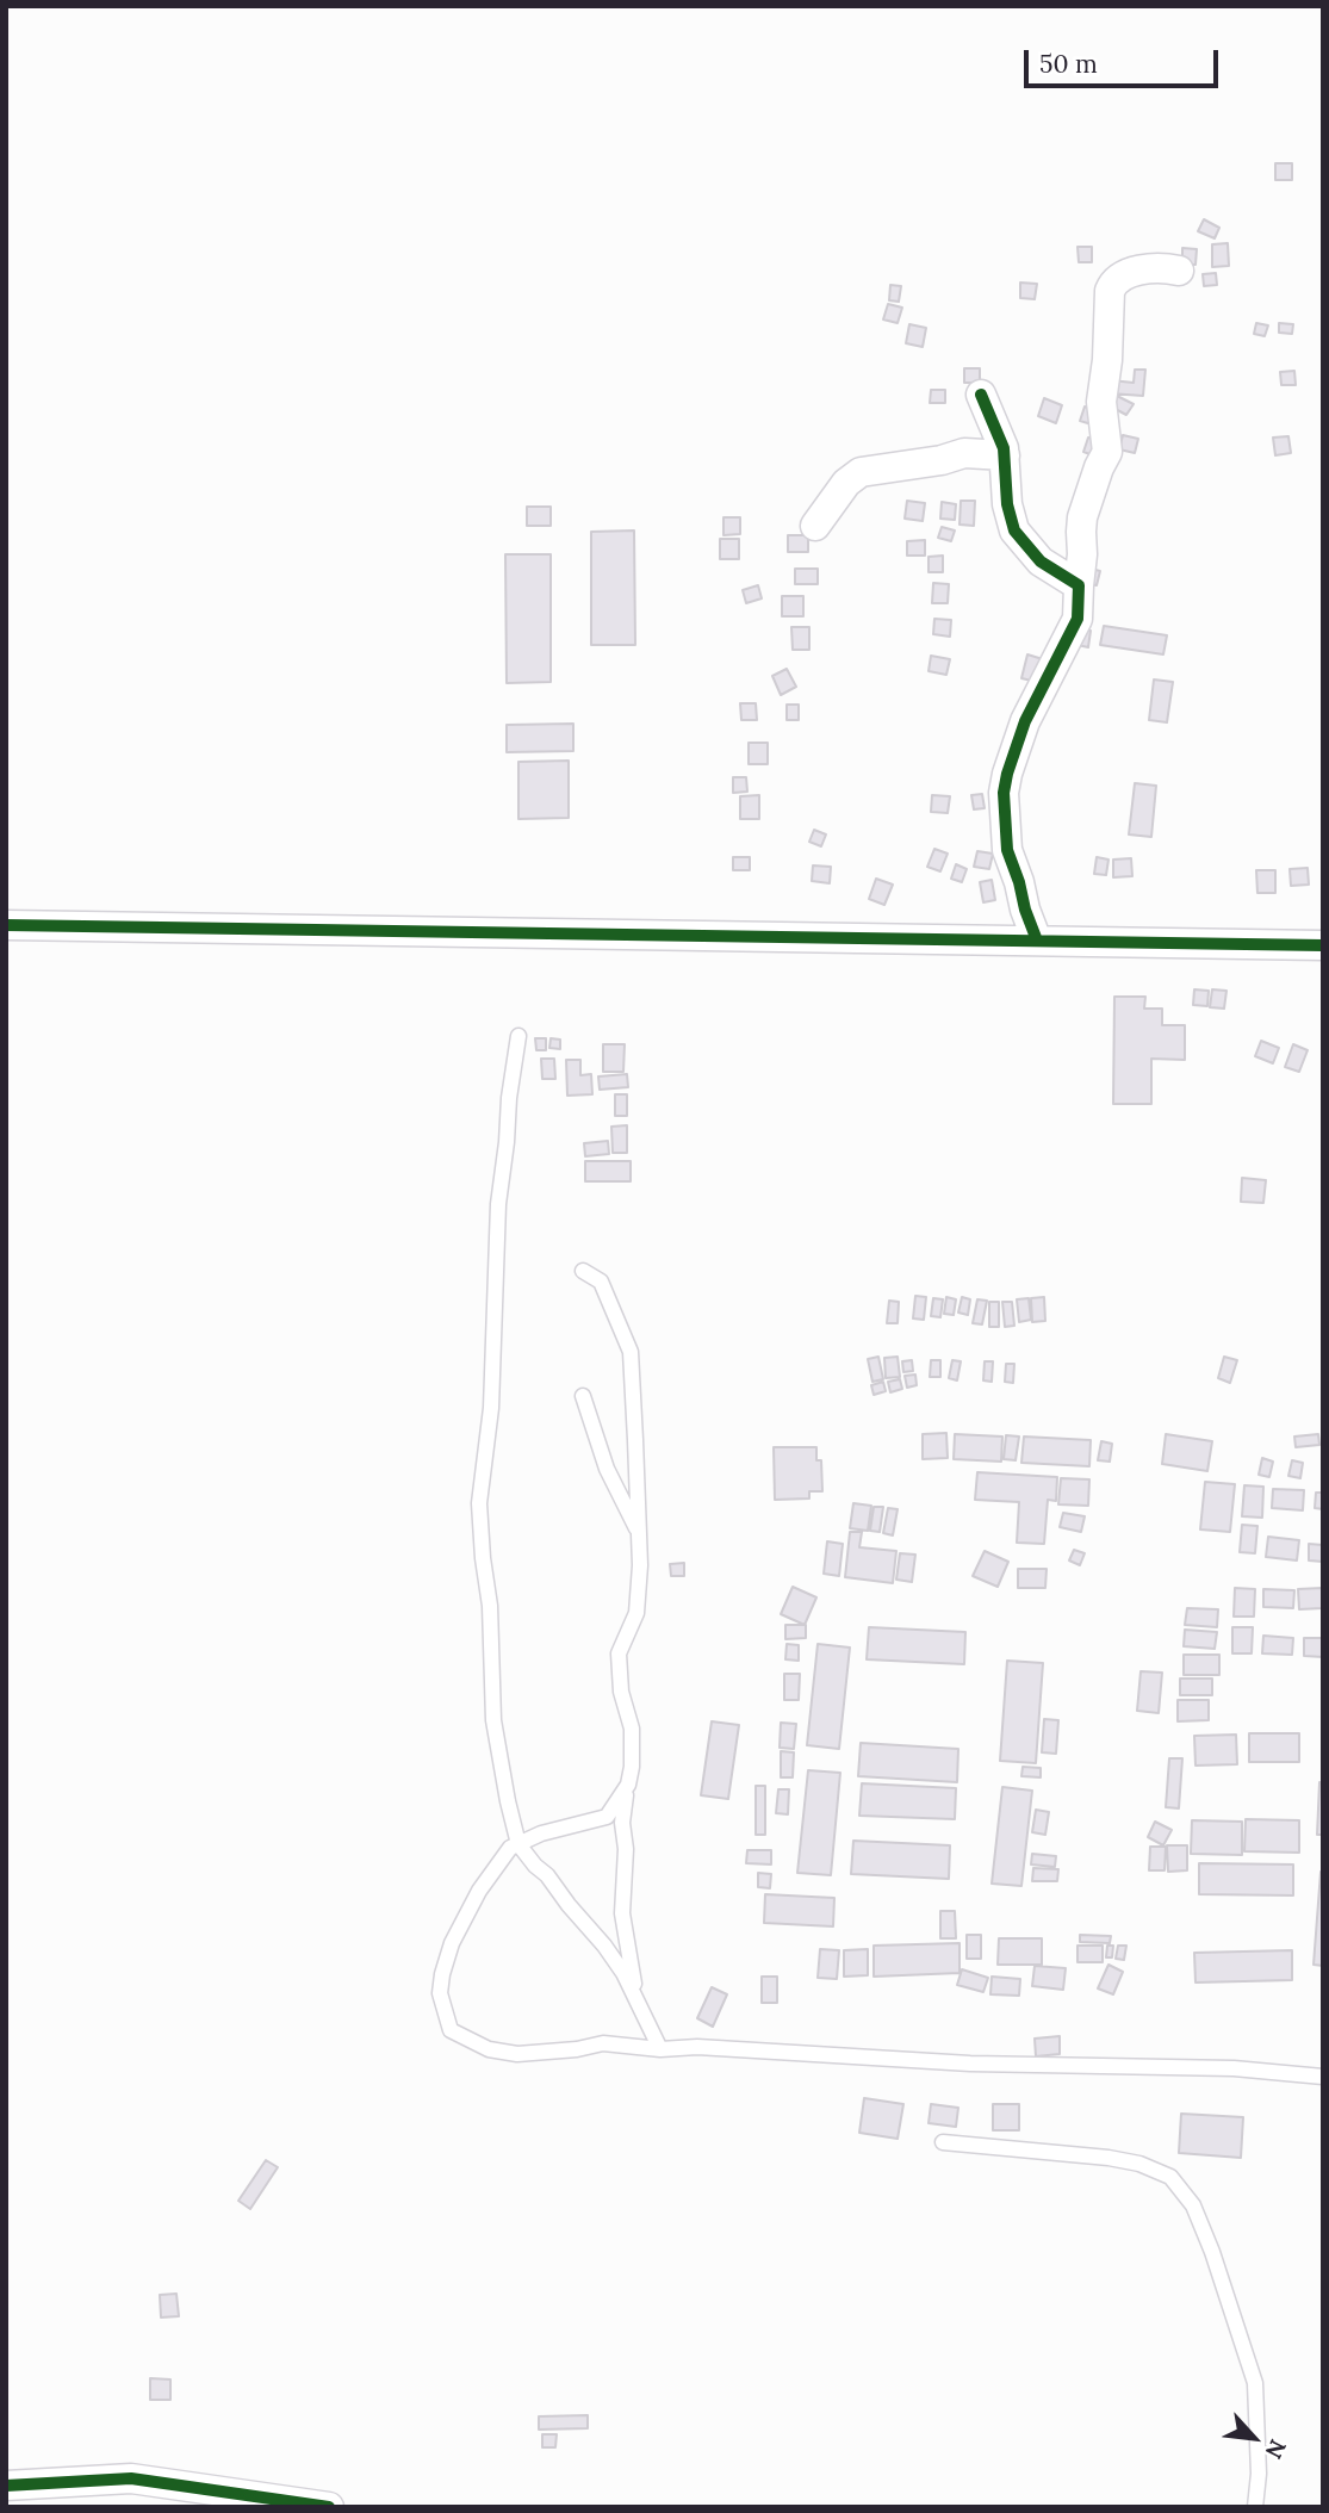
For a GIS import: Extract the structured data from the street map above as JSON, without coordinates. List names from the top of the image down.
{
  "scale_bar": "50 m",
  "north": "bottom right"
}
